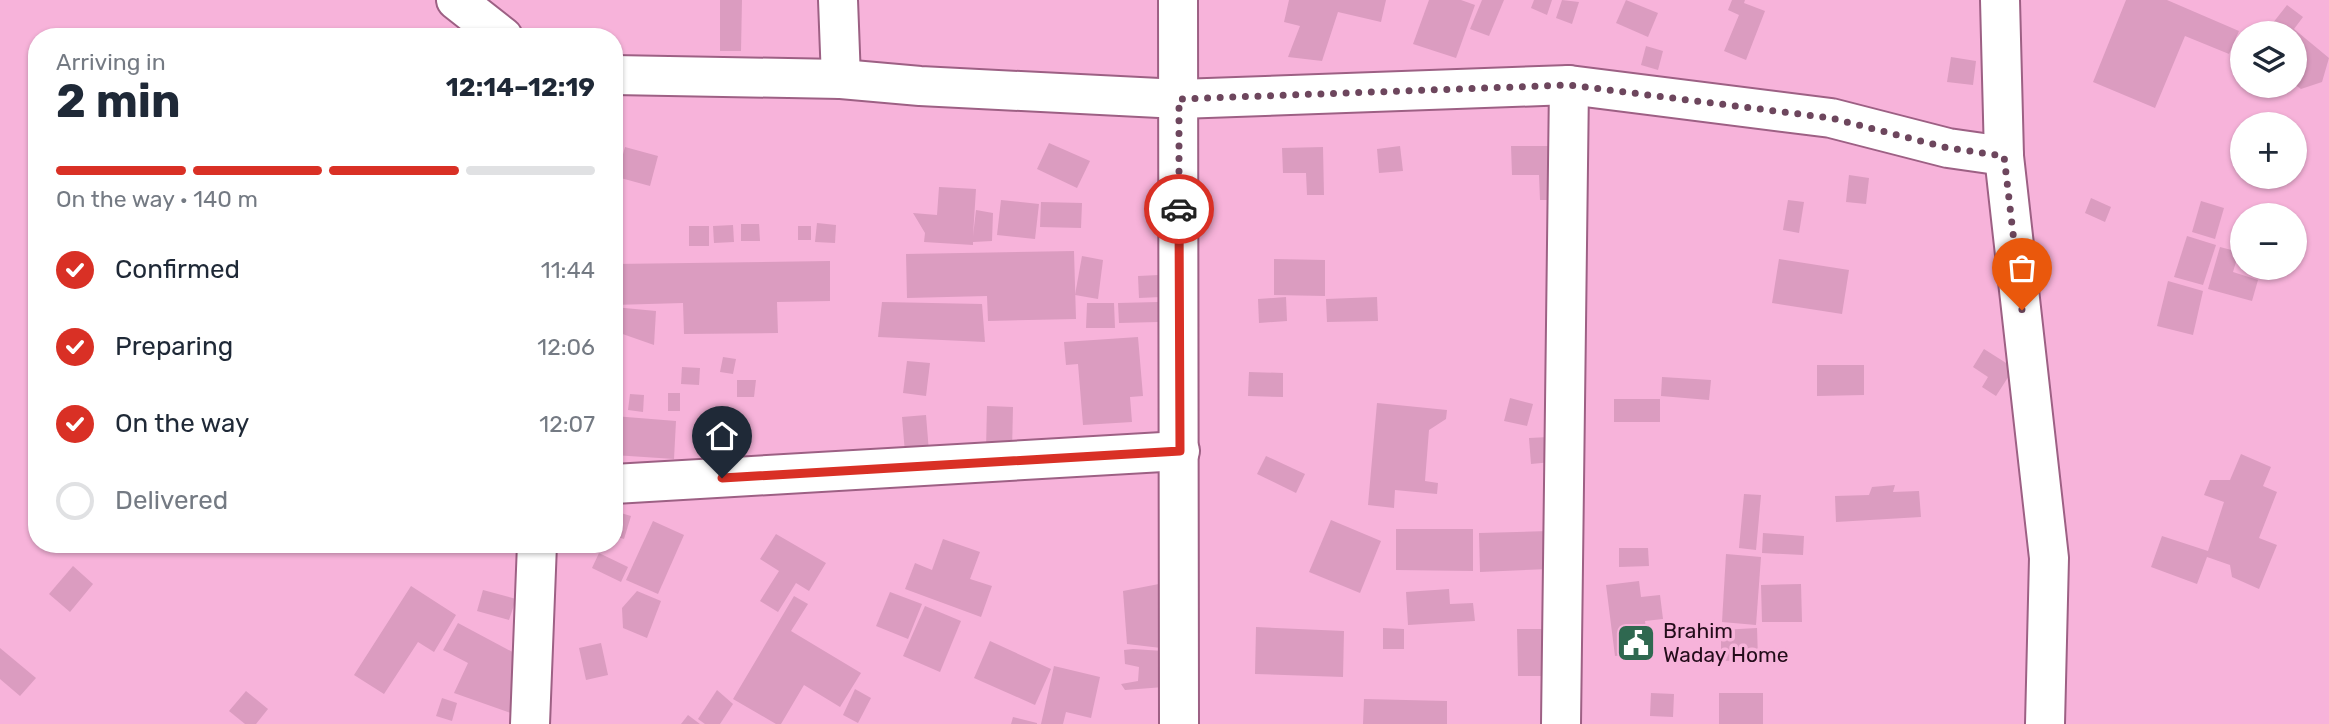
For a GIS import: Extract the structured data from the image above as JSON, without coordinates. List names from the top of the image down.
{
  "places": {
    "public building": ["Brahim Waday Home"]
  },
  "page": {
    "map_buttons": ["+", "−"],
    "heading": ["2 min", "Arriving in", "12:14–12:19"],
    "bar": "On the way · 140 m",
    "list": [
      ["Confirmed", "11:44"],
      ["Preparing", "12:06"],
      ["On the way", "12:07"],
      "Delivered"
    ]
  }
}
